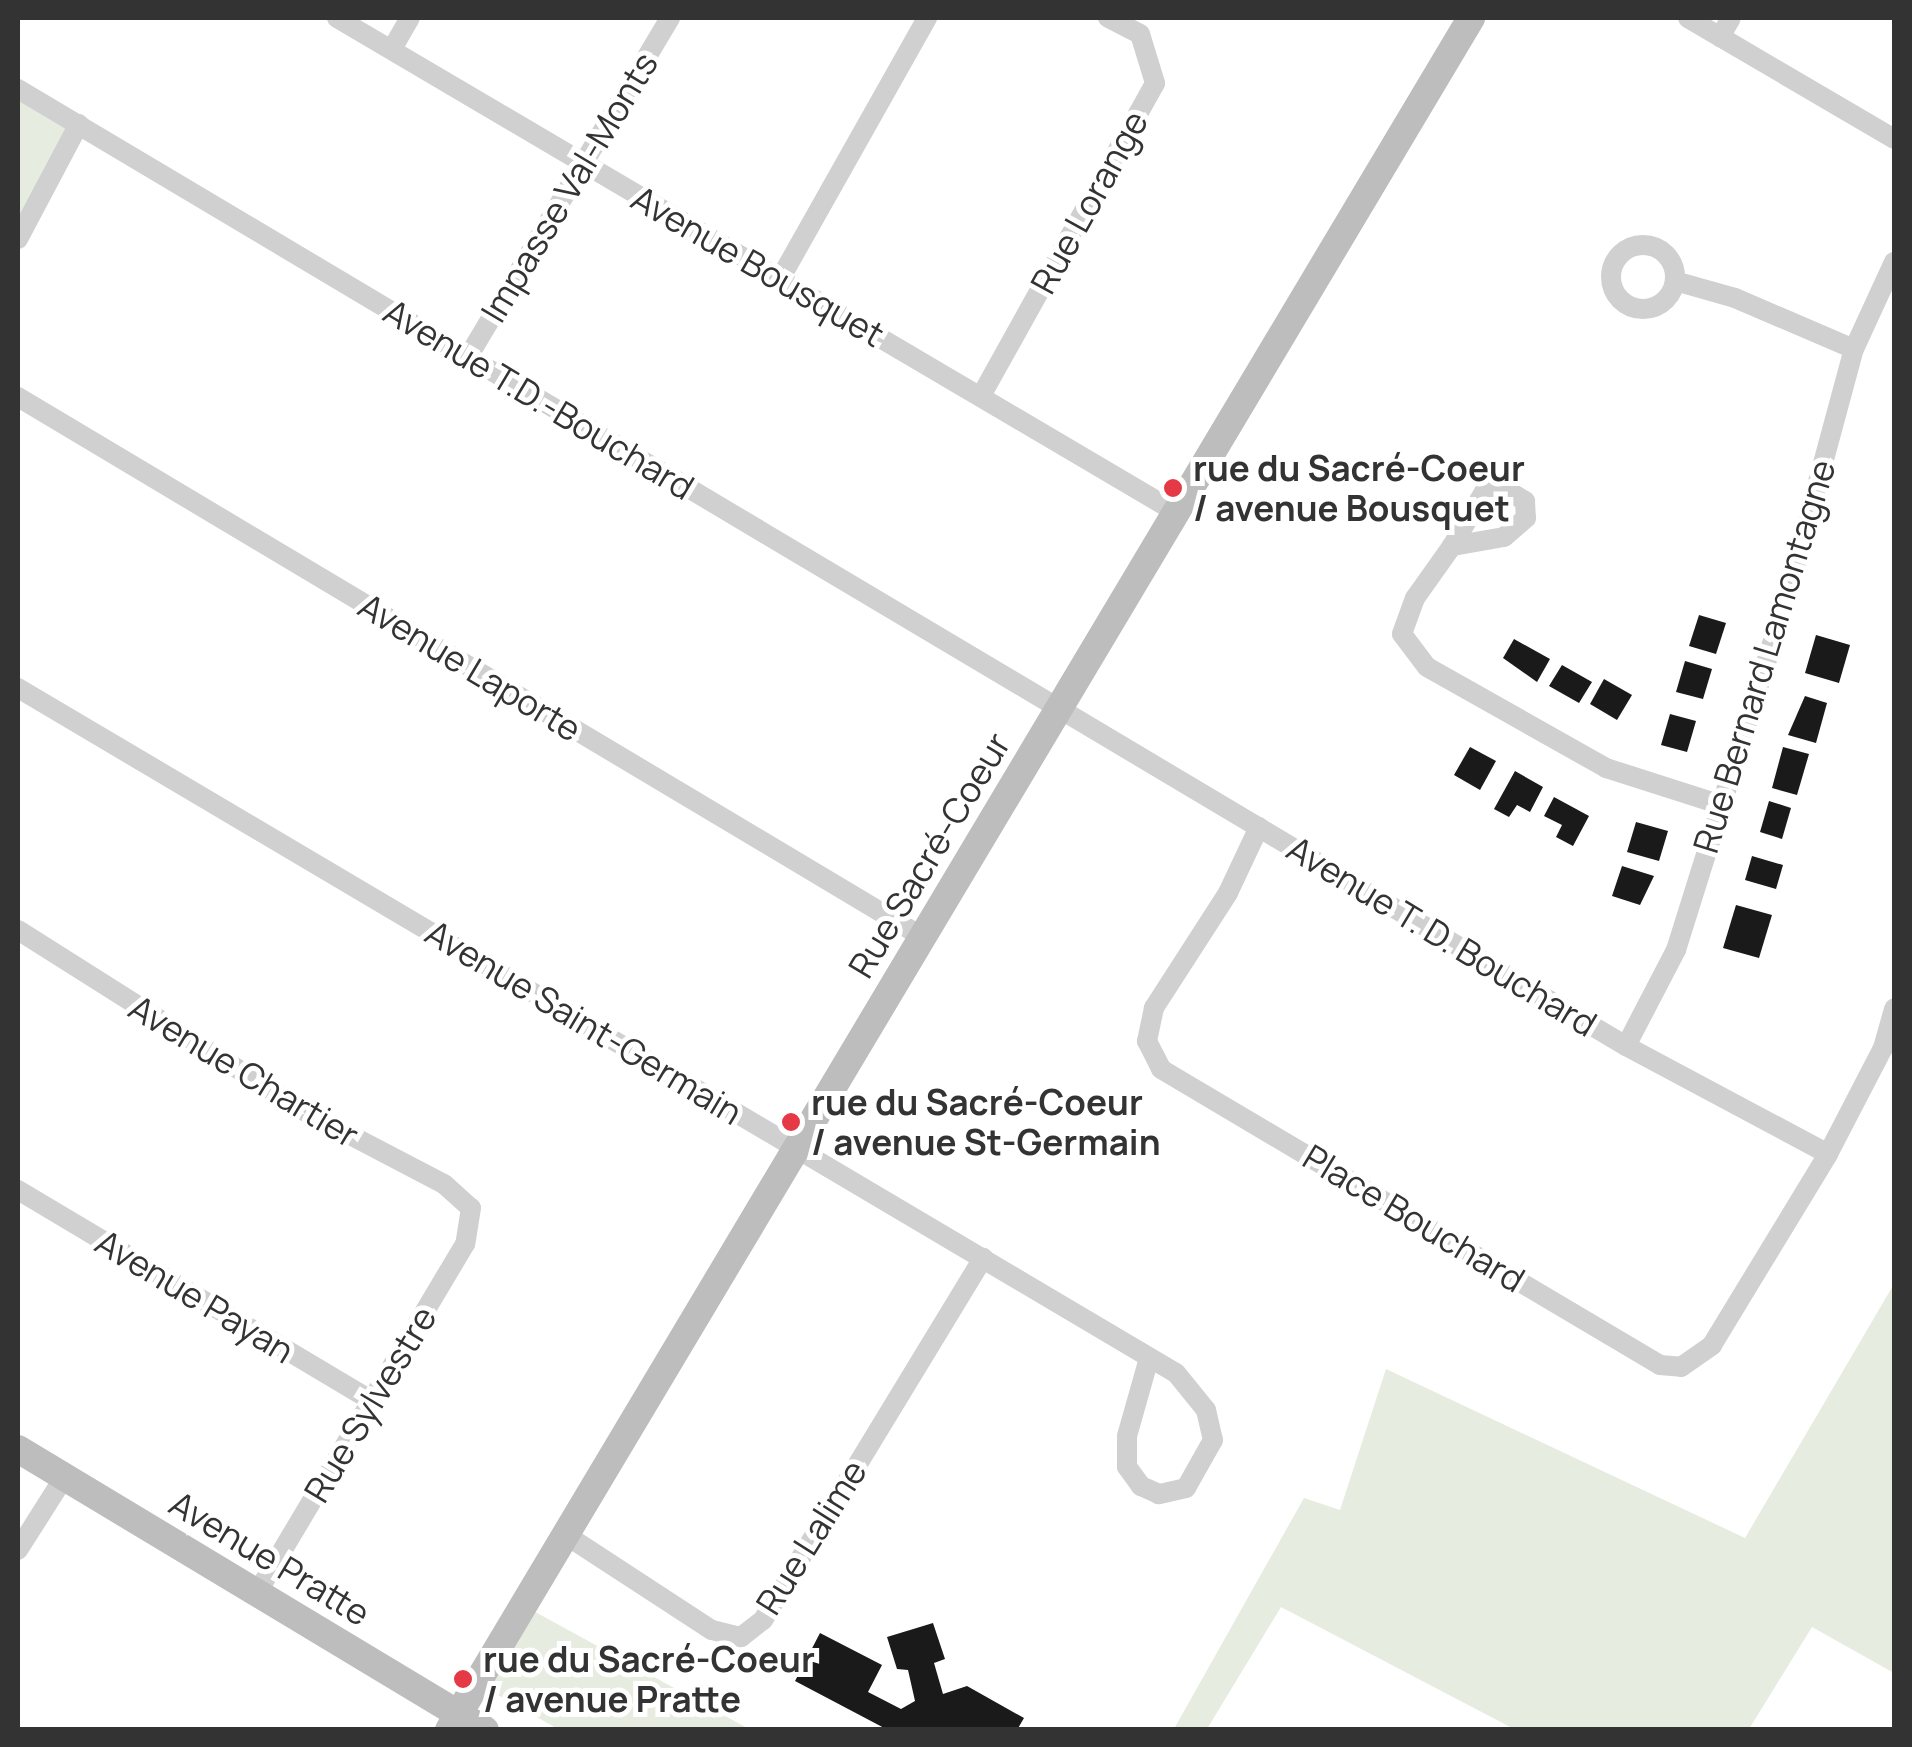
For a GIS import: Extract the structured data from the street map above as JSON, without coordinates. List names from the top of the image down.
{
  "streets": {
    "street": [
      "Impasse Val-Monts",
      "Rue Lorange",
      "Avenue Bousquet",
      "Avenue T.D.-Bouchard",
      "Rue Bernard Lamontagne",
      "Avenue Laporte",
      "Rue Sacré-Coeur",
      "Avenue T. D. Bouchard",
      "Avenue Saint-Germain",
      "Avenue Chartier",
      "Place Bouchard",
      "Avenue Payan",
      "Rue Sylvestre",
      "Rue Lalime",
      "Avenue Pratte"
    ]
  },
  "crossings": [
    ["Impasse Val-Monts", "Avenue Bousquet"],
    ["Impasse Val-Monts", "Avenue T.D.-Bouchard"],
    ["Rue Lorange", "Avenue Bousquet"],
    ["Avenue Bousquet", "Rue Sacré-Coeur"],
    ["Avenue T.D.-Bouchard", "Rue Sacré-Coeur"],
    ["Avenue T.D.-Bouchard", "Avenue T. D. Bouchard"],
    ["Rue Bernard Lamontagne", "Avenue T. D. Bouchard"],
    ["Avenue Laporte", "Rue Sacré-Coeur"],
    ["Rue Sacré-Coeur", "Avenue T. D. Bouchard"],
    ["Rue Sacré-Coeur", "Avenue Saint-Germain"],
    ["Rue Sacré-Coeur", "Rue Lalime"],
    ["Rue Sacré-Coeur", "Avenue Pratte"],
    ["Avenue T. D. Bouchard", "Place Bouchard"],
    ["Avenue Saint-Germain", "Rue Lalime"],
    ["Avenue Chartier", "Rue Sylvestre"],
    ["Avenue Payan", "Rue Sylvestre"],
    ["Rue Sylvestre", "Avenue Pratte"]
  ],
  "places": ["rue du Sacré-Coeur / avenue Bousquet", "rue du Sacré-Coeur / avenue St-Germain", "rue du Sacré-Coeur / avenue Pratte"]
}
